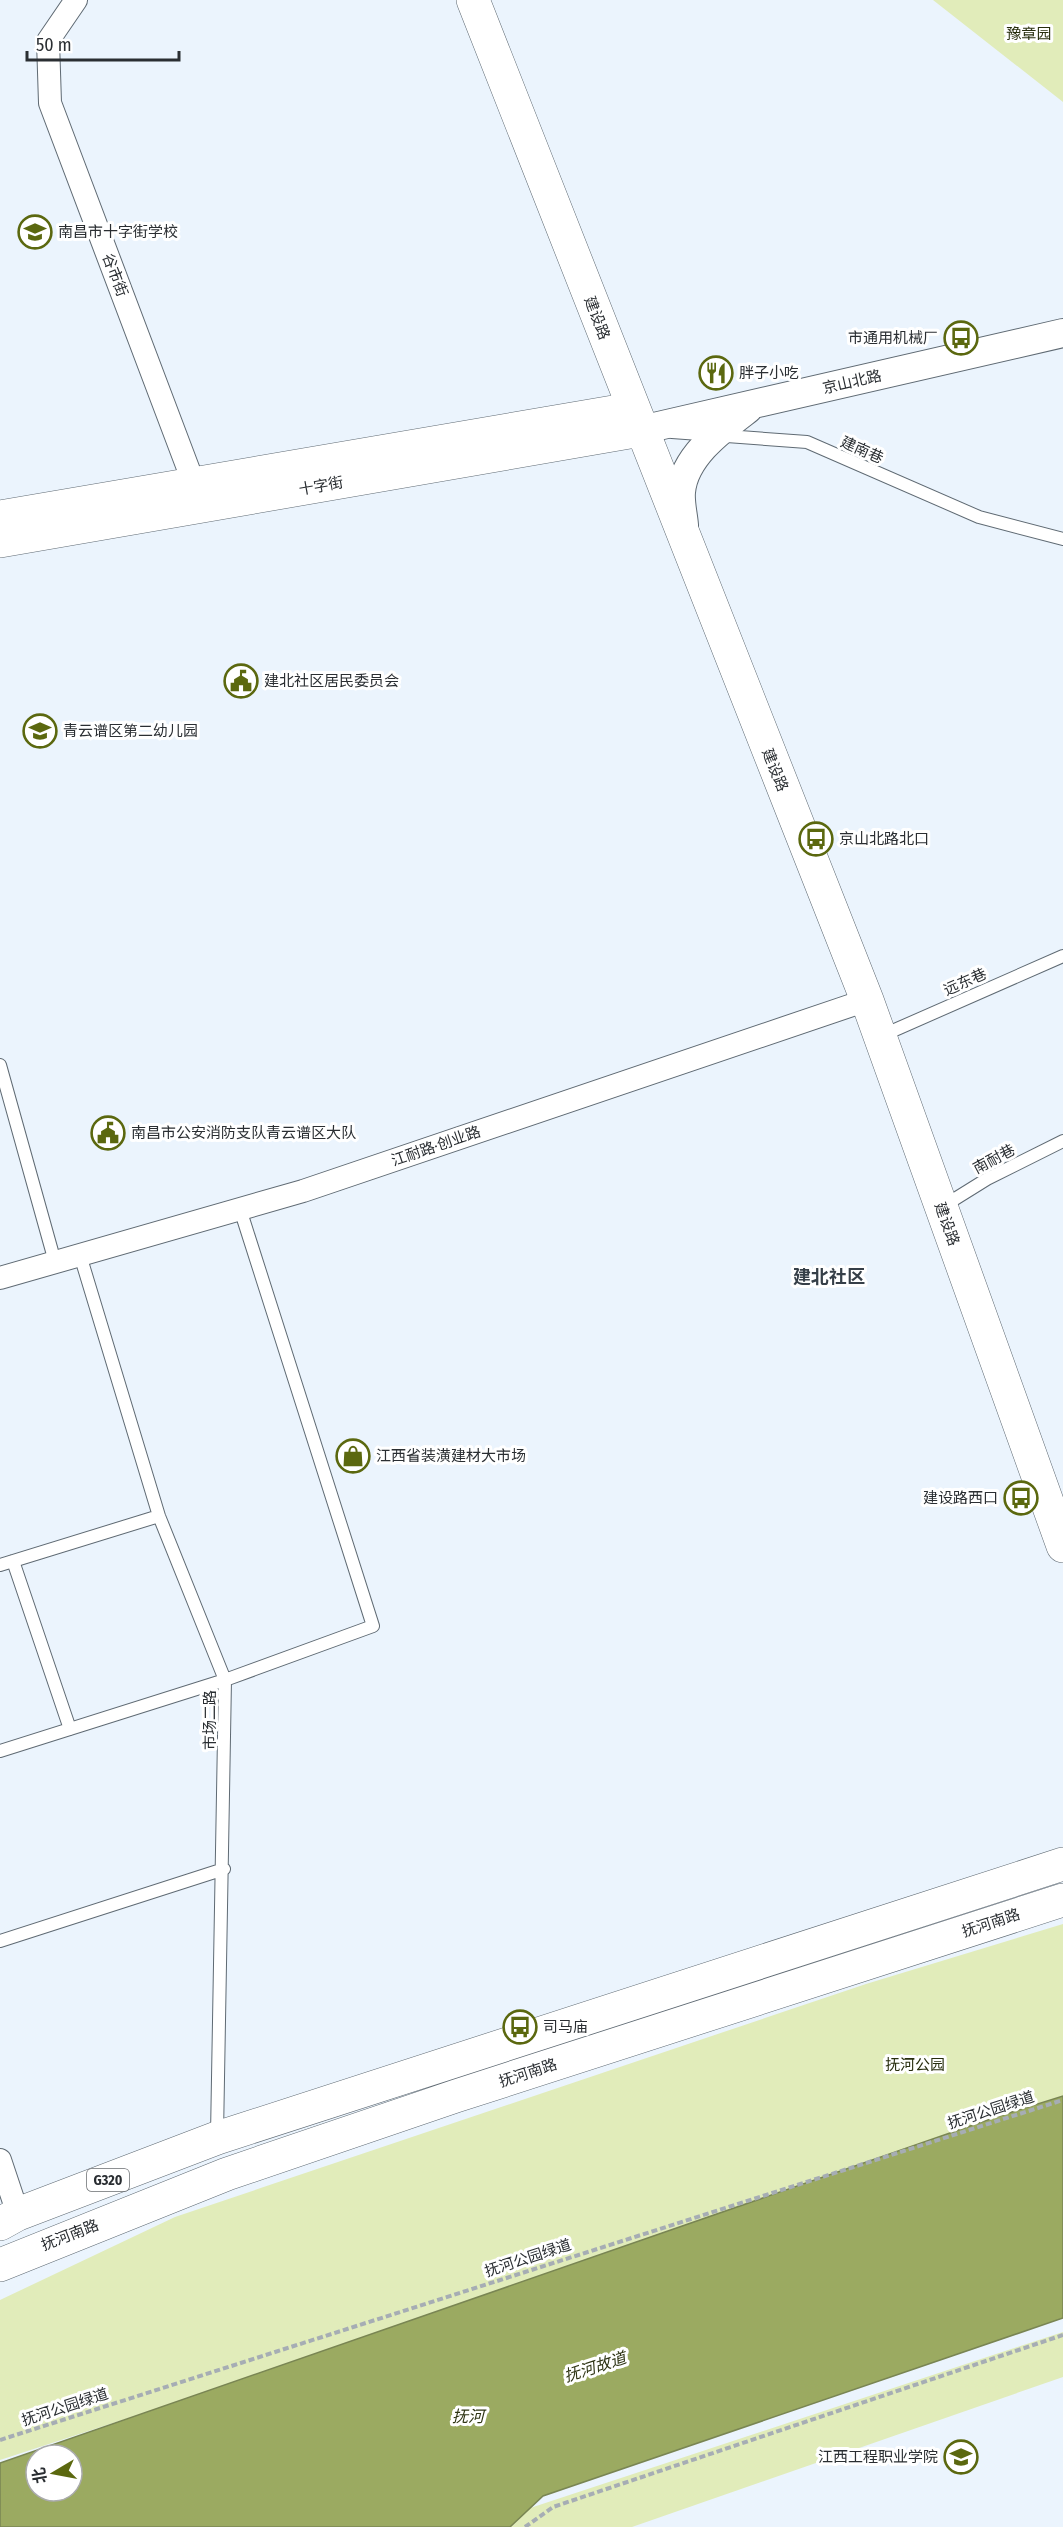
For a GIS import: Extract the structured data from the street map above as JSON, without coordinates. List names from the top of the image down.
{
  "streets": {
    "main road": [
      "建设路",
      "十字街",
      "抚河南路",
      "G320"
    ],
    "street": ["谷市街", "京山北路", "江耐路·创业路"],
    "lane": [
      "建南巷",
      "远东巷",
      "南耐巷",
      "市场二路"
    ],
    "path": ["抚河公园绿道"]
  },
  "crossings": [
    ["谷市街", "十字街"],
    ["建设路", "京山北路"],
    ["建设路", "建南巷"],
    ["建设路", "十字街"],
    ["建设路", "远东巷"],
    ["建设路", "江耐路·创业路"],
    ["建设路", "南耐巷"],
    ["京山北路", "建南巷"],
    ["京山北路", "十字街"],
    ["建南巷", "十字街"],
    ["江耐路·创业路", "市场二路"],
    ["市场二路", "G320"]
  ],
  "districts": ["建北社区"],
  "water": ["抚河故道", "抚河"],
  "parks": ["豫章园", "抚河公园"],
  "places": {
    "school or university": ["南昌市十字街学校", "青云谱区第二幼儿园", "江西工程职业学院"],
    "bus stop": [
      "市通用机械厂",
      "京山北路北口",
      "建设路西口",
      "司马庙"
    ],
    "restaurant": ["胖子小吃"],
    "public building": ["建北社区居民委员会", "南昌市公安消防支队青云谱区大队"],
    "shop": ["江西省装潢建材大市场"]
  },
  "scale_bar": "50 m",
  "north": "left"
}
